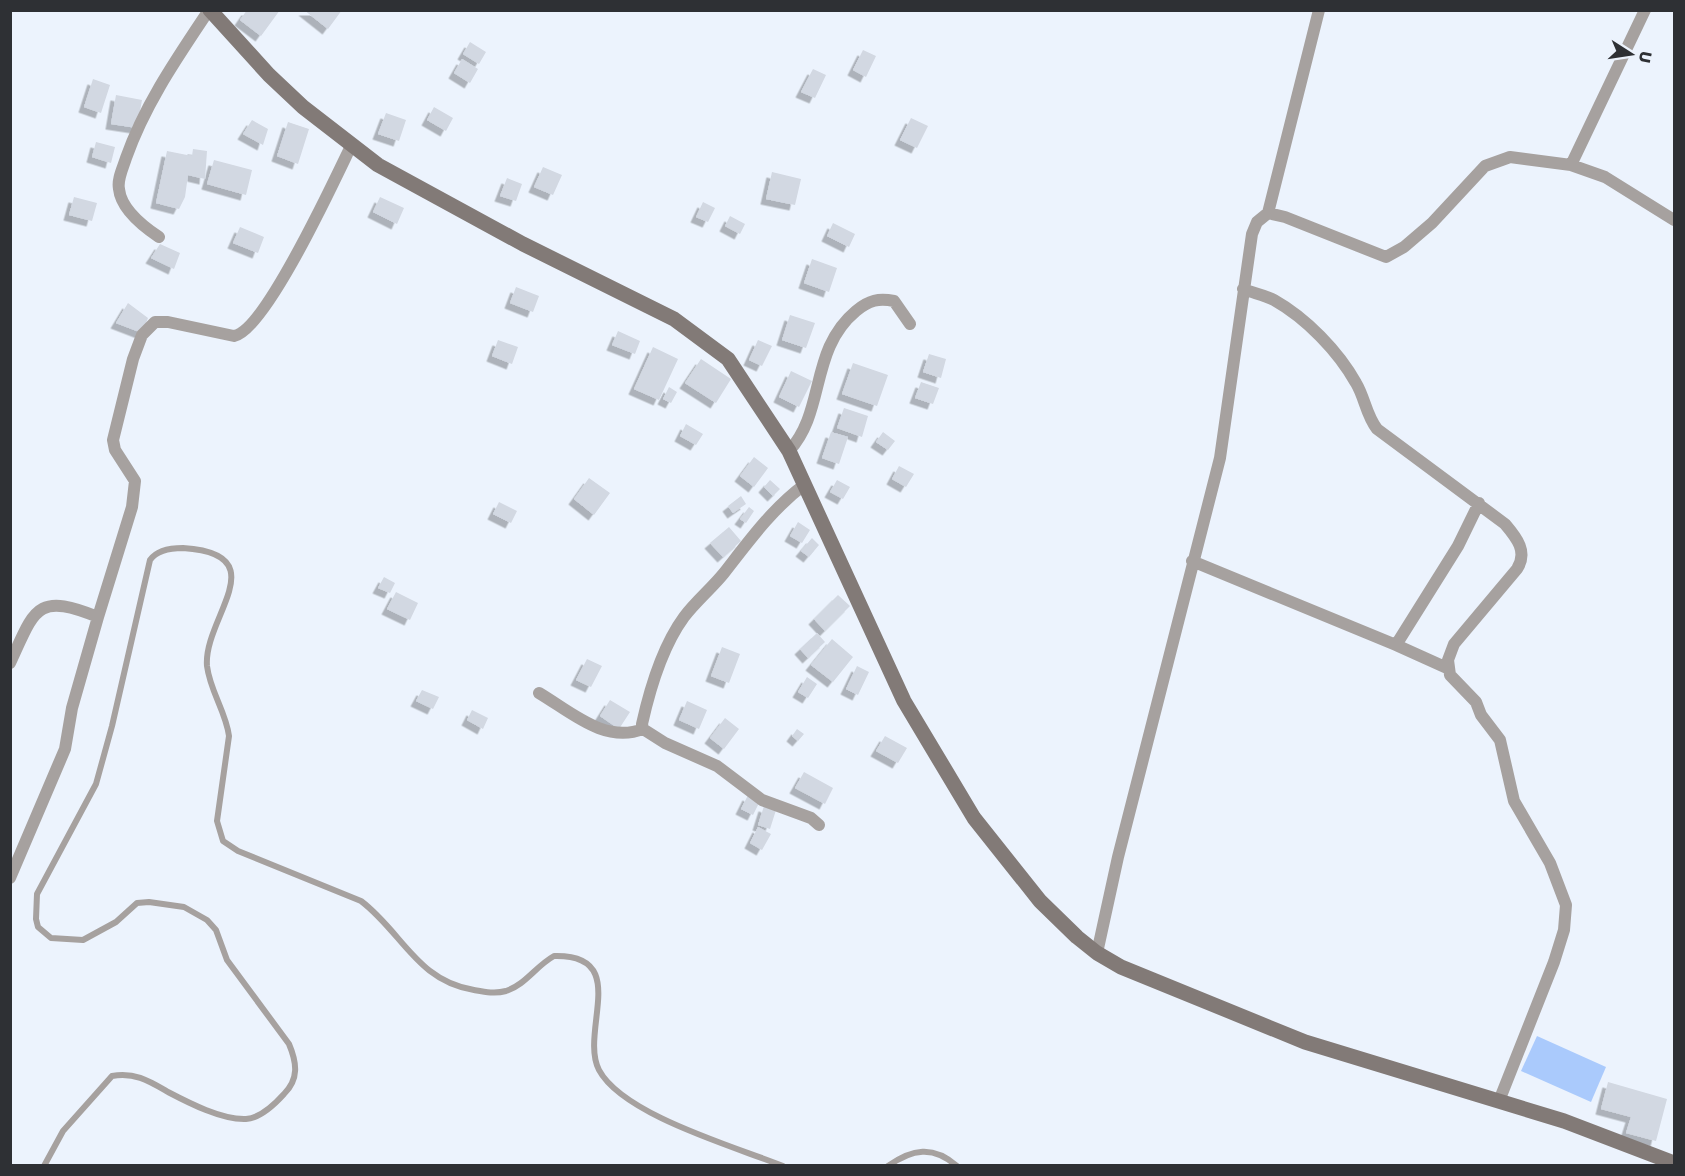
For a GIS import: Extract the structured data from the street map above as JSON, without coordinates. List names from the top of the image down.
{
  "north": "right"
}
